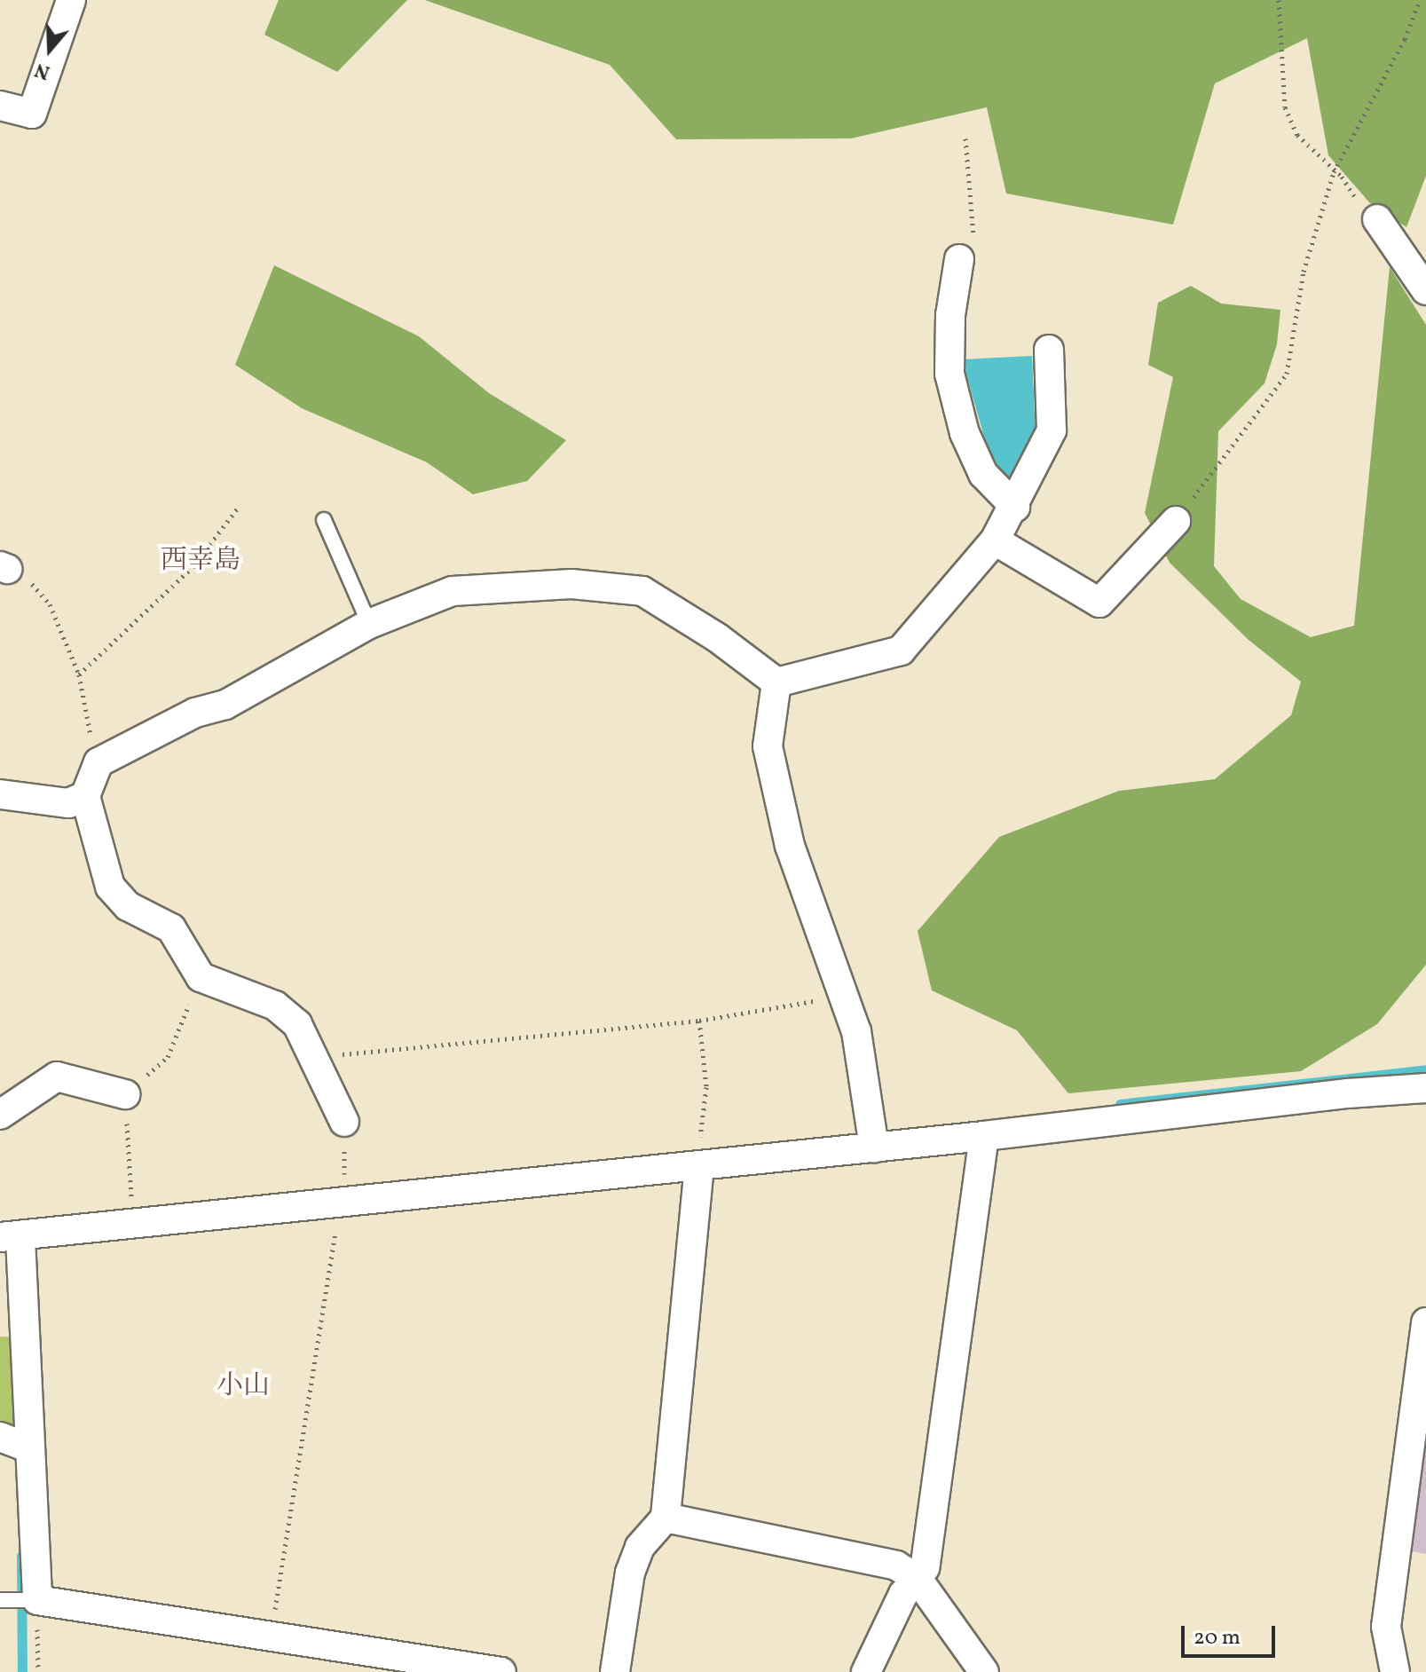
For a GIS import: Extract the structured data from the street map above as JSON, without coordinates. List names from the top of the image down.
{
  "districts": ["西幸島", "小山"],
  "scale_bar": "20 m",
  "north": "bottom"
}
